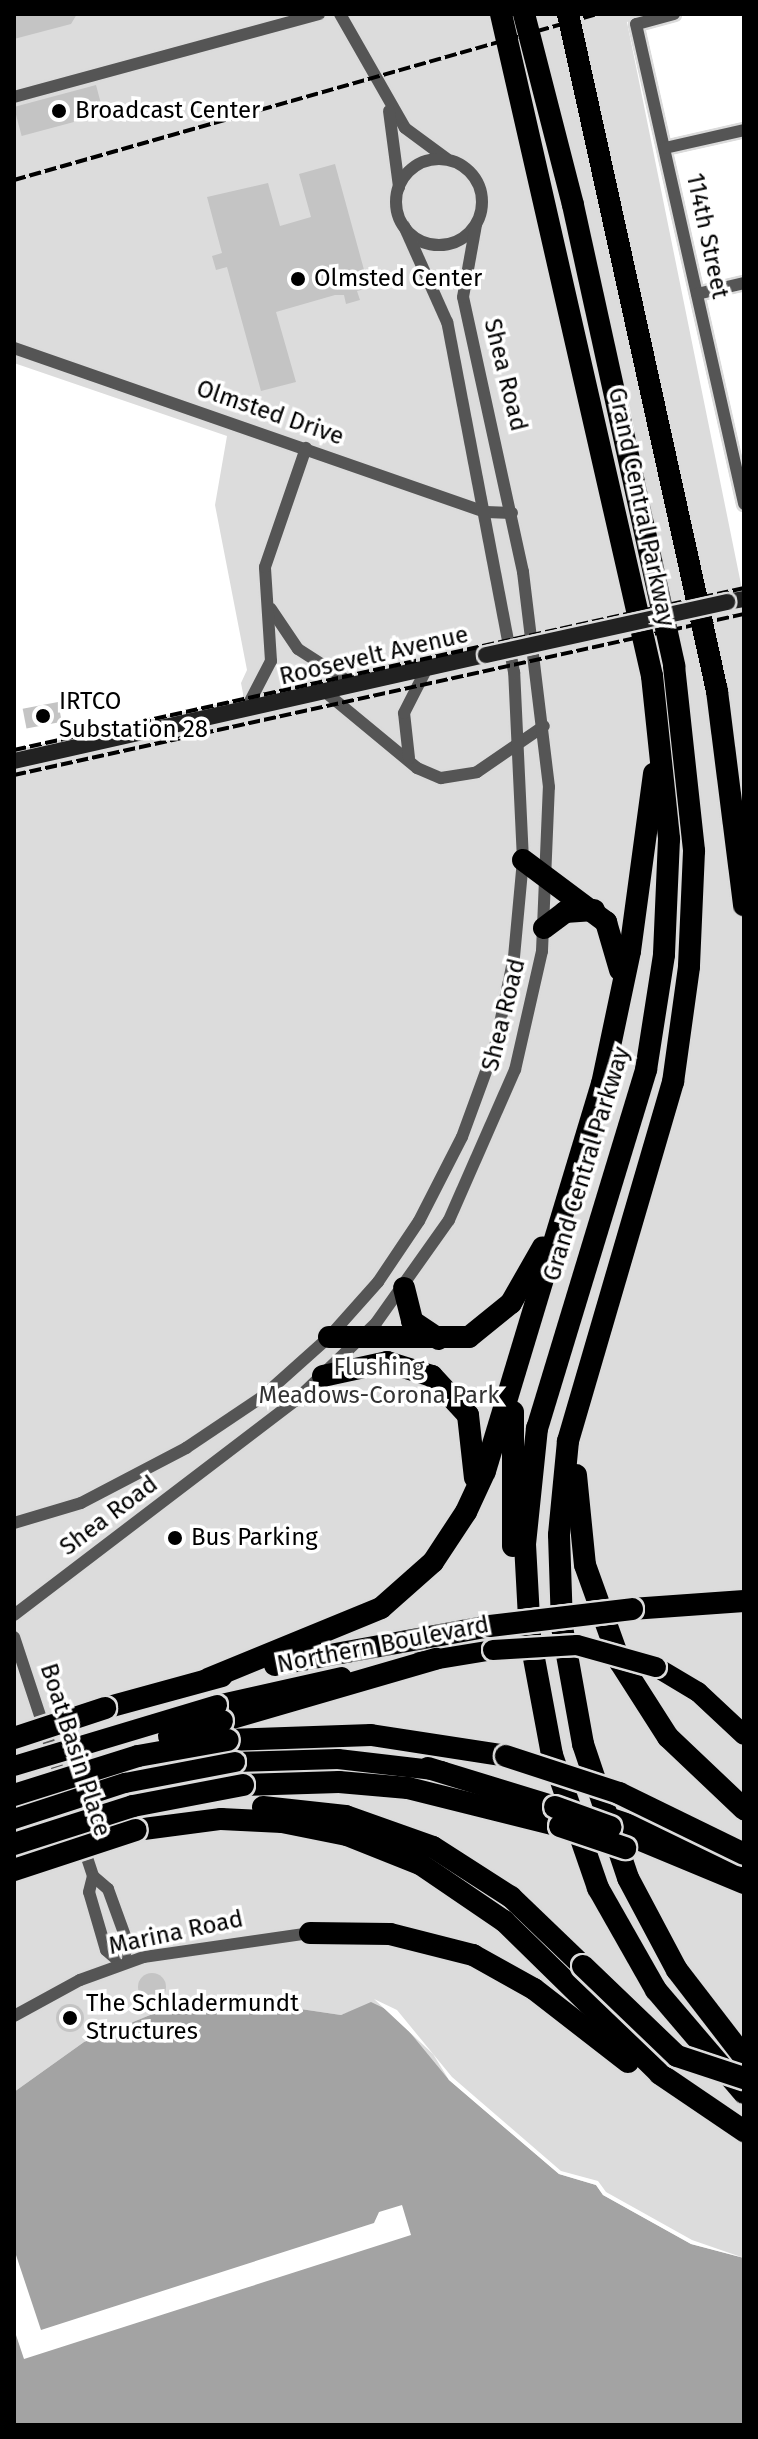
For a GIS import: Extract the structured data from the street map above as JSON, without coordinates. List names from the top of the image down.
{
  "streets": {
    "highway": ["Grand Central Parkway"],
    "main road": ["Roosevelt Avenue", "Northern Boulevard"],
    "street": [
      "114th Street",
      "Shea Road",
      "Olmsted Drive",
      "Boat Basin Place",
      "Marina Road"
    ]
  },
  "crossings": [
    ["Shea Road", "Olmsted Drive"],
    ["Boat Basin Place", "Marina Road"]
  ],
  "parks": ["Flushing Meadows-Corona Park"],
  "places": [
    "Broadcast Center",
    "Olmsted Center",
    "IRTCO Substation 28",
    "Bus Parking",
    "The Schladermundt Structures"
  ]
}
